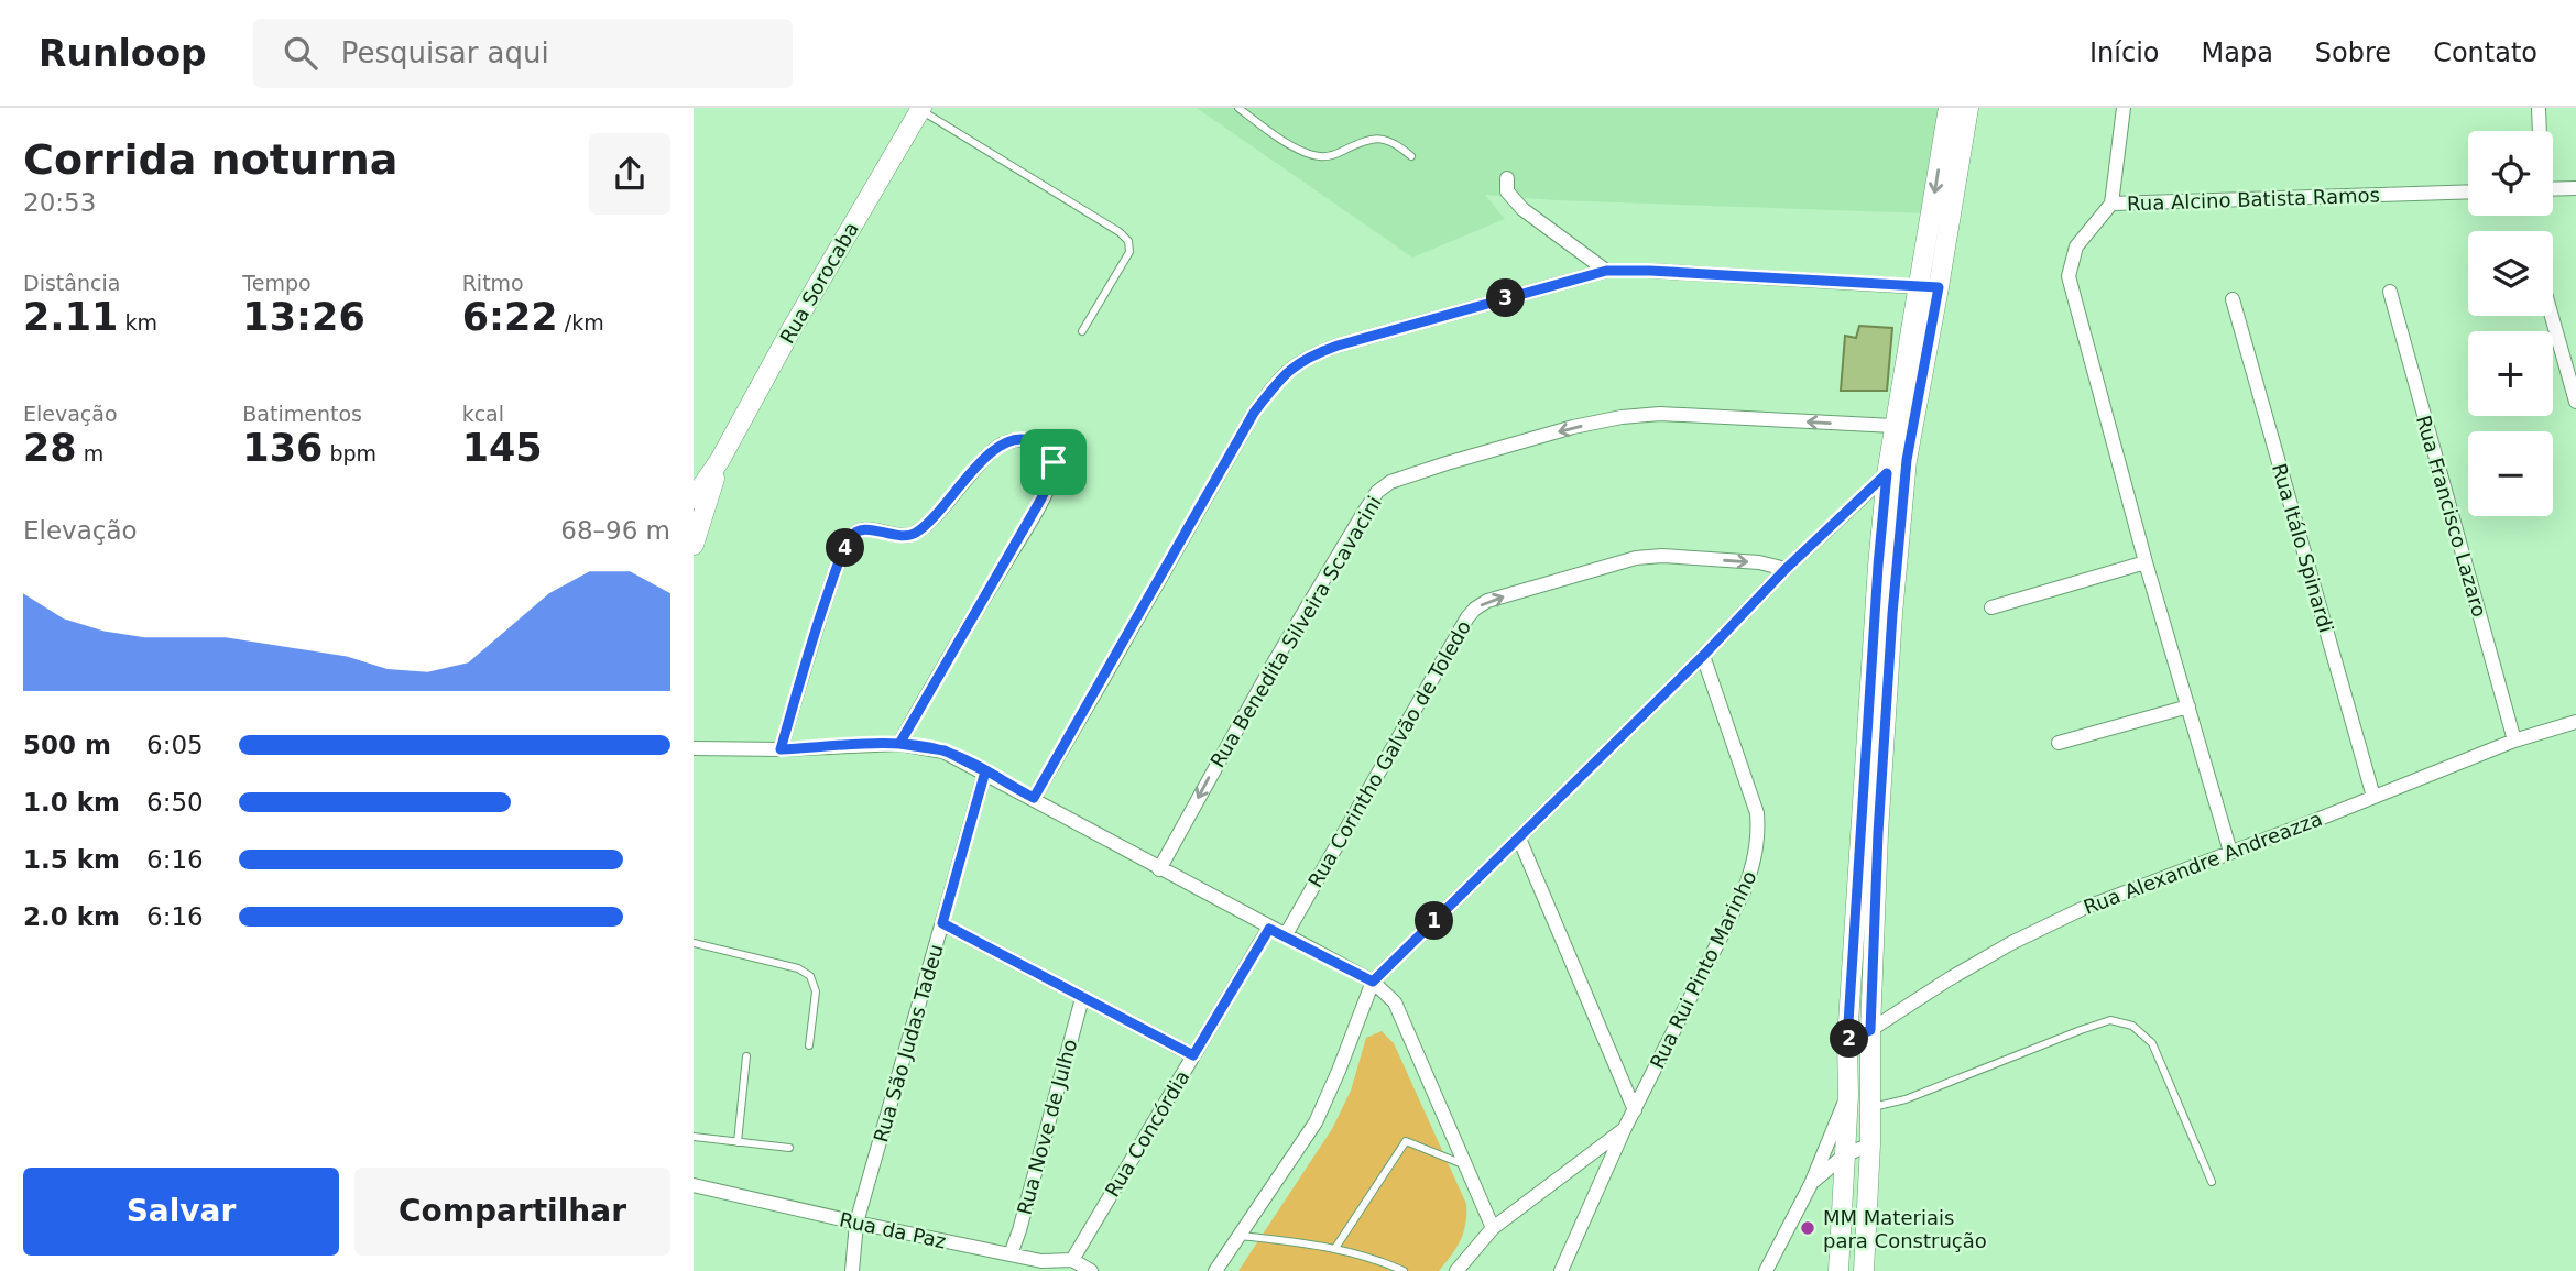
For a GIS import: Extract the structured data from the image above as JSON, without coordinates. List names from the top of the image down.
{
  "streets": {
    "main road": ["Rua Sorocaba"],
    "street": [
      "Rua Alcino Batista Ramos",
      "Rua Francisco Lazaro",
      "Rua Itálo Spinardi",
      "Rua Benedita Silveira Scavacini",
      "Rua Corintho Galvão de Toledo",
      "Rua Alexandre Andreazza",
      "Rua Rui Pinto Marinho",
      "Rua São Judas Tadeu",
      "Rua Nove de Julho",
      "Rua Concórdia",
      "Rua da Paz"
    ]
  },
  "crossings": [
    ["Rua Francisco Lazaro", "Rua Alexandre Andreazza"],
    ["Rua Itálo Spinardi", "Rua Alexandre Andreazza"],
    ["Rua São Judas Tadeu", "Rua da Paz"],
    ["Rua Nove de Julho", "Rua da Paz"],
    ["Rua Concórdia", "Rua da Paz"]
  ],
  "one_way": ["Rua Benedita Silveira Scavacini"],
  "places": ["MM Materiais para Construção"],
  "page": {
    "header": "Runloop",
    "search": "Pesquisar aqui",
    "nav": [
      "Início",
      "Mapa",
      "Sobre",
      "Contato"
    ],
    "heading": ["Corrida noturna", "20:53"],
    "map_buttons": ["+", "−"],
    "stats": [
      ["Distância", "2.11 km"],
      ["Tempo", "13:26"],
      ["Ritmo", "6:22 /km"],
      ["Elevação", "28 m"],
      ["Batimentos", "136 bpm"],
      ["kcal", "145"]
    ],
    "pins": [
      "3",
      "4",
      "1",
      "2"
    ],
    "chart": ["Elevação", "68–96 m"],
    "list": [
      {
        "name": "500 m",
        "note": "6:05"
      },
      {
        "name": "1.0 km",
        "note": "6:50"
      },
      {
        "name": "1.5 km",
        "note": "6:16"
      },
      {
        "name": "2.0 km",
        "note": "6:16"
      }
    ],
    "buttons": ["Salvar", "Compartilhar"]
  }
}
